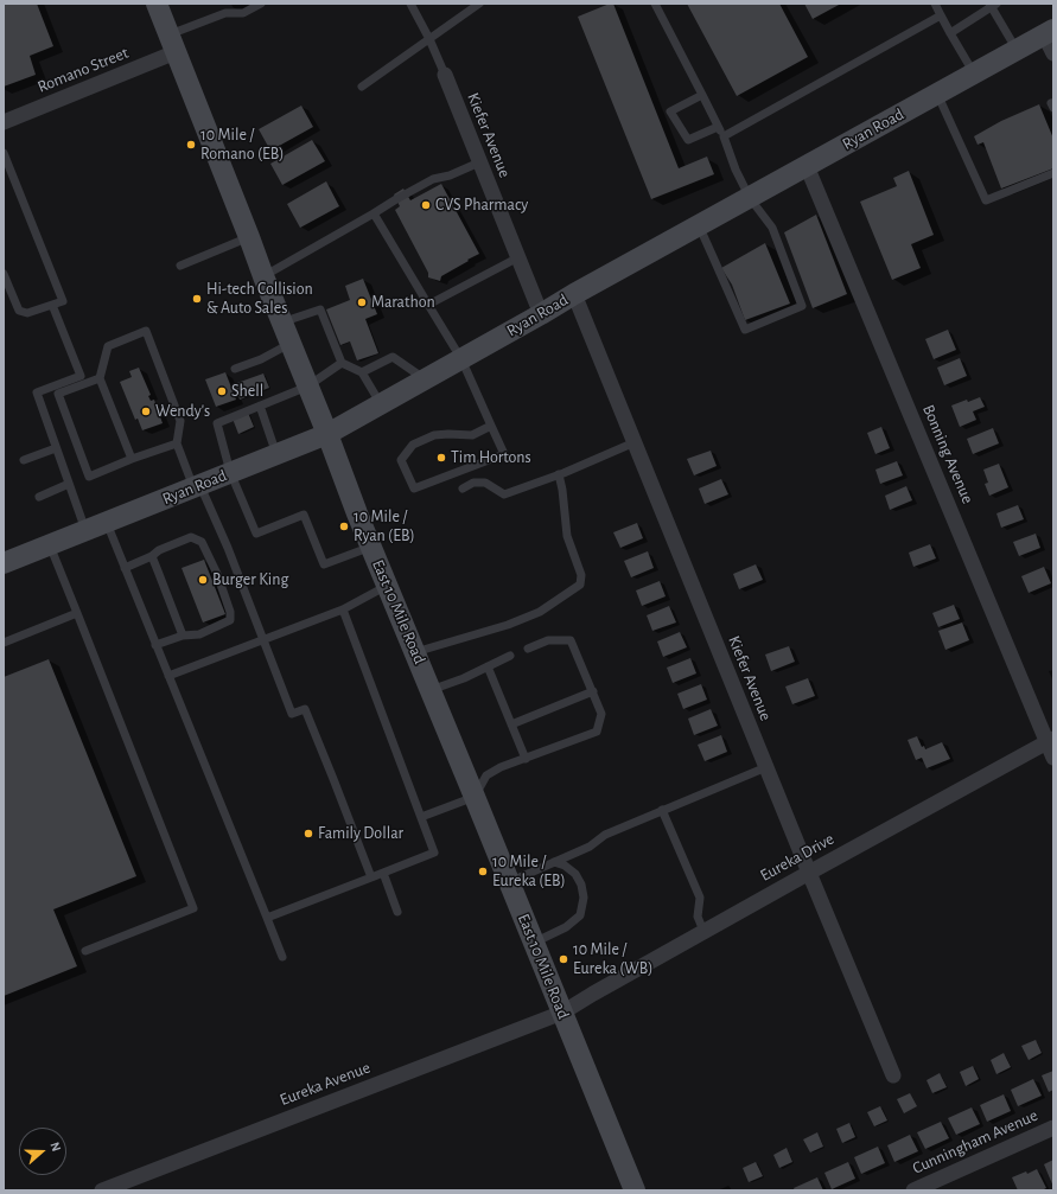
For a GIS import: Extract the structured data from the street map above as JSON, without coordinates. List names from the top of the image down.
{
  "streets": {
    "main road": ["Ryan Road", "East 10 Mile Road"],
    "street": [
      "Romano Street",
      "Kiefer Avenue",
      "Bonning Avenue",
      "Eureka Drive",
      "Eureka Avenue",
      "Cunningham Avenue"
    ]
  },
  "crossings": [
    ["Romano Street", "East 10 Mile Road"],
    ["Ryan Road", "Kiefer Avenue"],
    ["Ryan Road", "Bonning Avenue"],
    ["Ryan Road", "East 10 Mile Road"],
    ["Kiefer Avenue", "Eureka Drive"],
    ["Bonning Avenue", "Eureka Drive"],
    ["East 10 Mile Road", "Eureka Drive"],
    ["East 10 Mile Road", "Eureka Avenue"],
    ["Eureka Drive", "Eureka Avenue"]
  ],
  "places": [
    "10 Mile / Romano (EB)",
    "CVS Pharmacy",
    "Hi-tech Collision & Auto Sales",
    "Marathon",
    "Shell",
    "Wendy's",
    "Tim Hortons",
    "10 Mile / Ryan (EB)",
    "Burger King",
    "Family Dollar",
    "10 Mile / Eureka (EB)",
    "10 Mile / Eureka (WB)"
  ],
  "north": "right"
}
